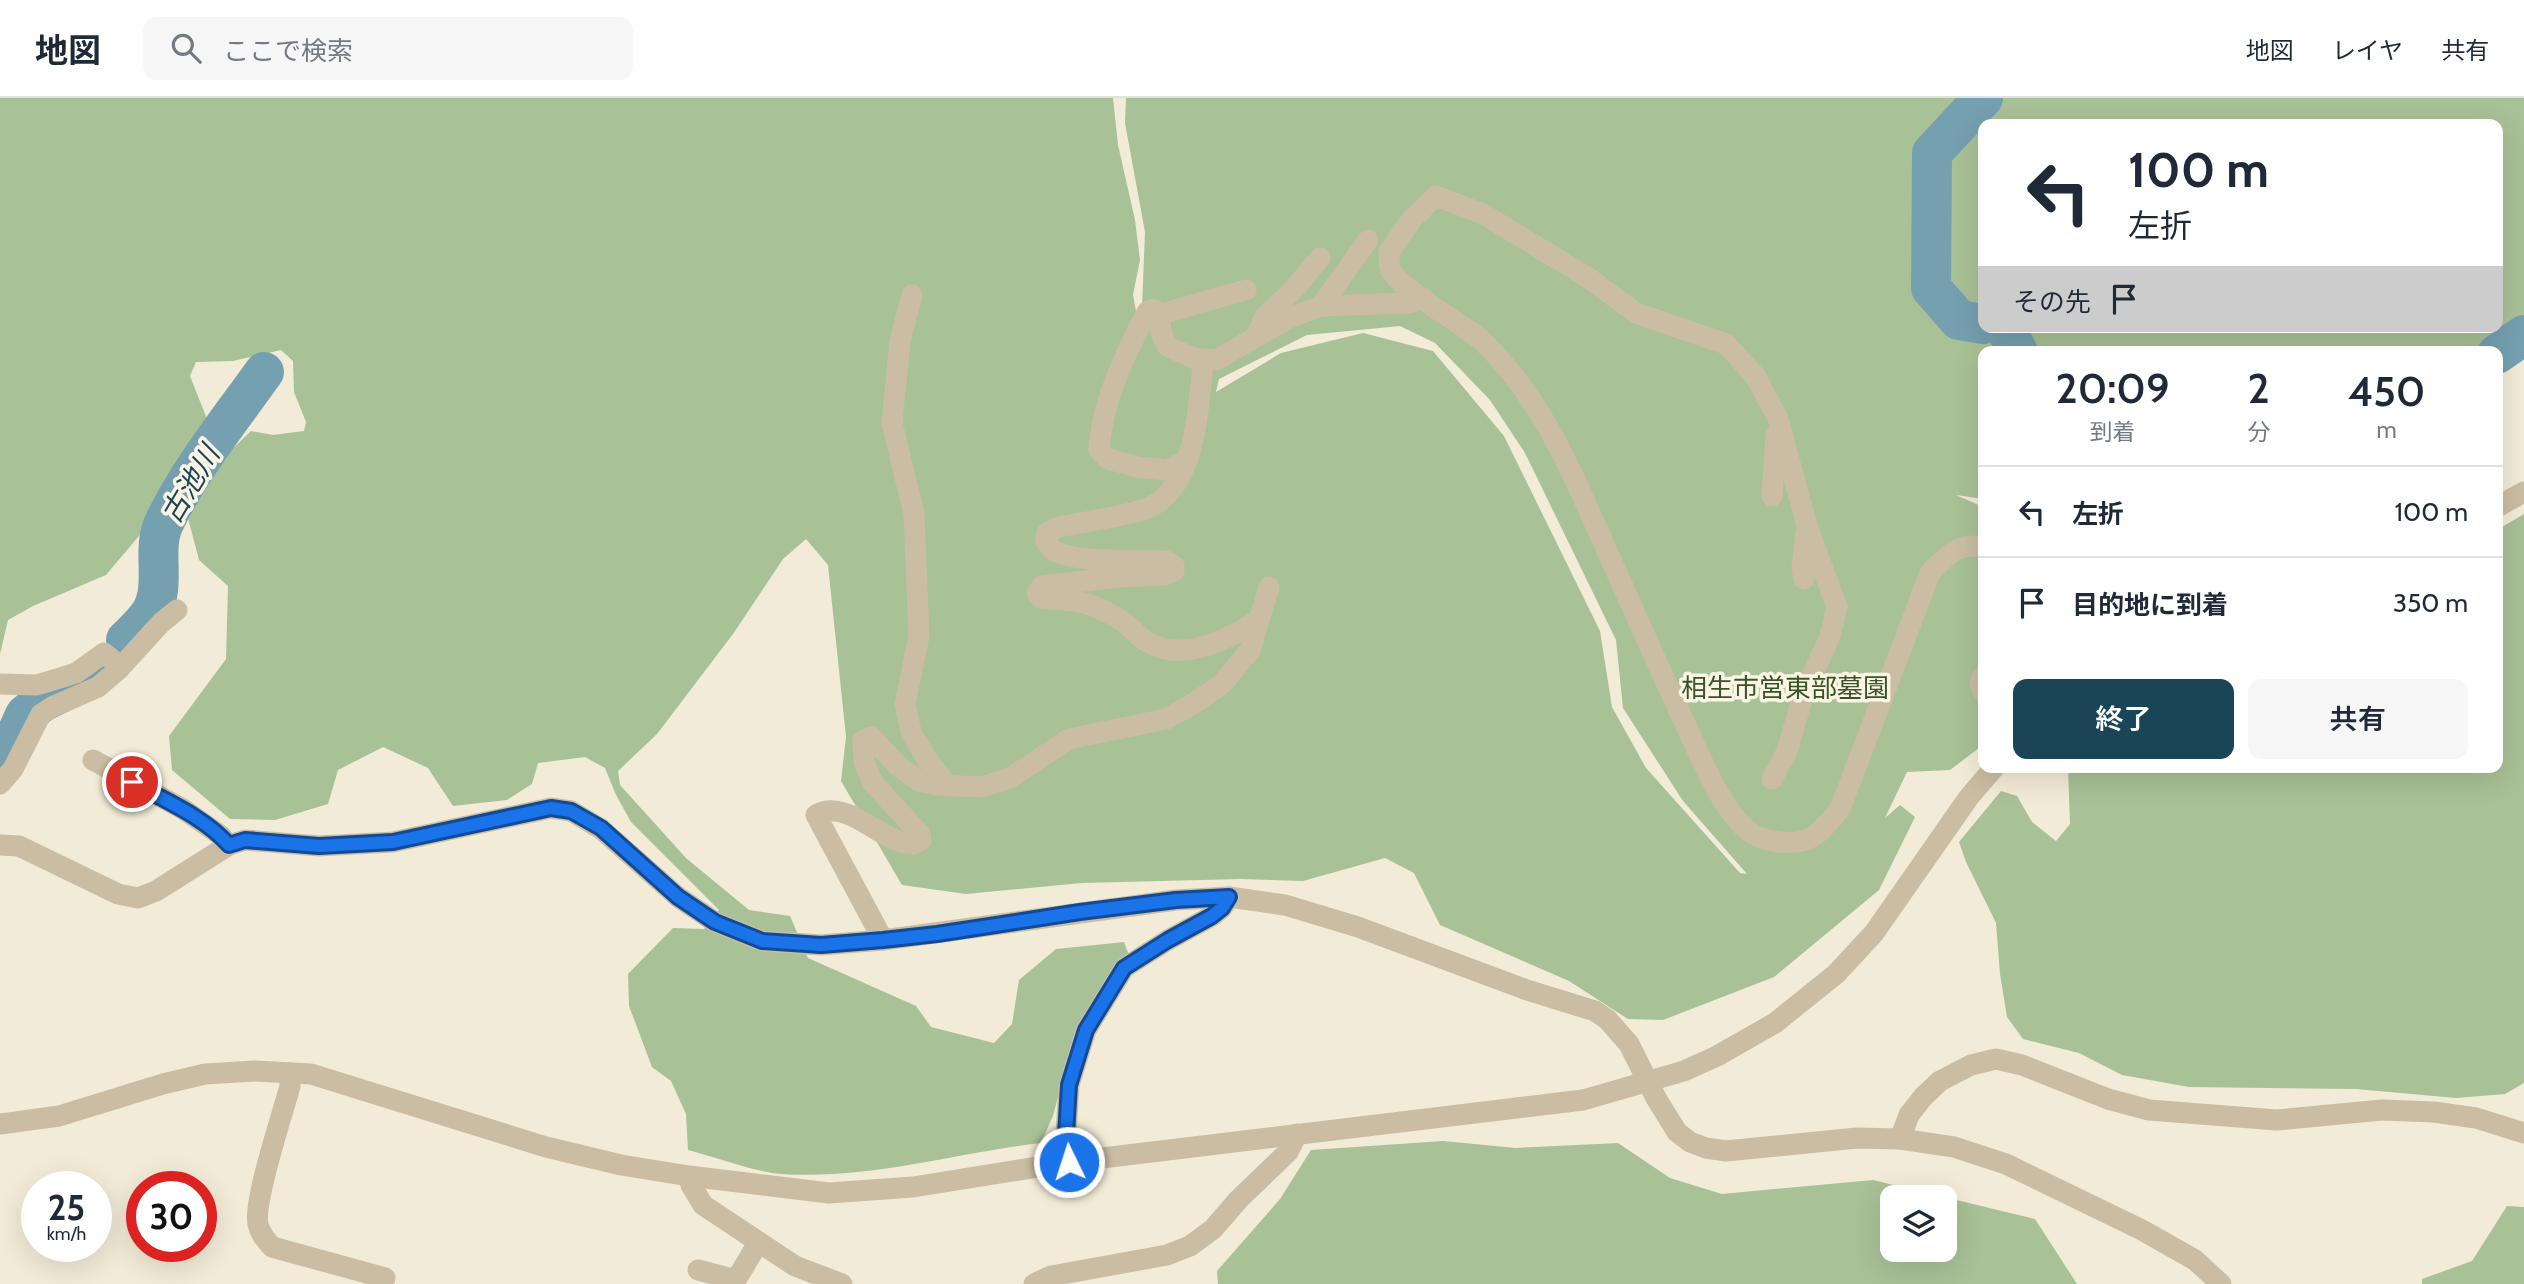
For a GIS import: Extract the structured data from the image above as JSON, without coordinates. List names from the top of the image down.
{
  "water": ["古池川"],
  "parks": ["相生市営東部墓園"],
  "page": {
    "header": "地図",
    "search": "ここで検索",
    "nav": ["地図", "レイヤ", "共有"],
    "turn": ["100 m", "左折"],
    "then": "その先",
    "eta": [
      "20:09",
      "到着",
      "2",
      "分",
      "450",
      "m"
    ],
    "list": [
      {
        "name": "左折",
        "value": "100 m"
      },
      {
        "name": "目的地に到着",
        "value": "350 m"
      }
    ],
    "buttons": ["終了", "共有"],
    "speed": "25 km/h",
    "limit": "30"
  }
}
